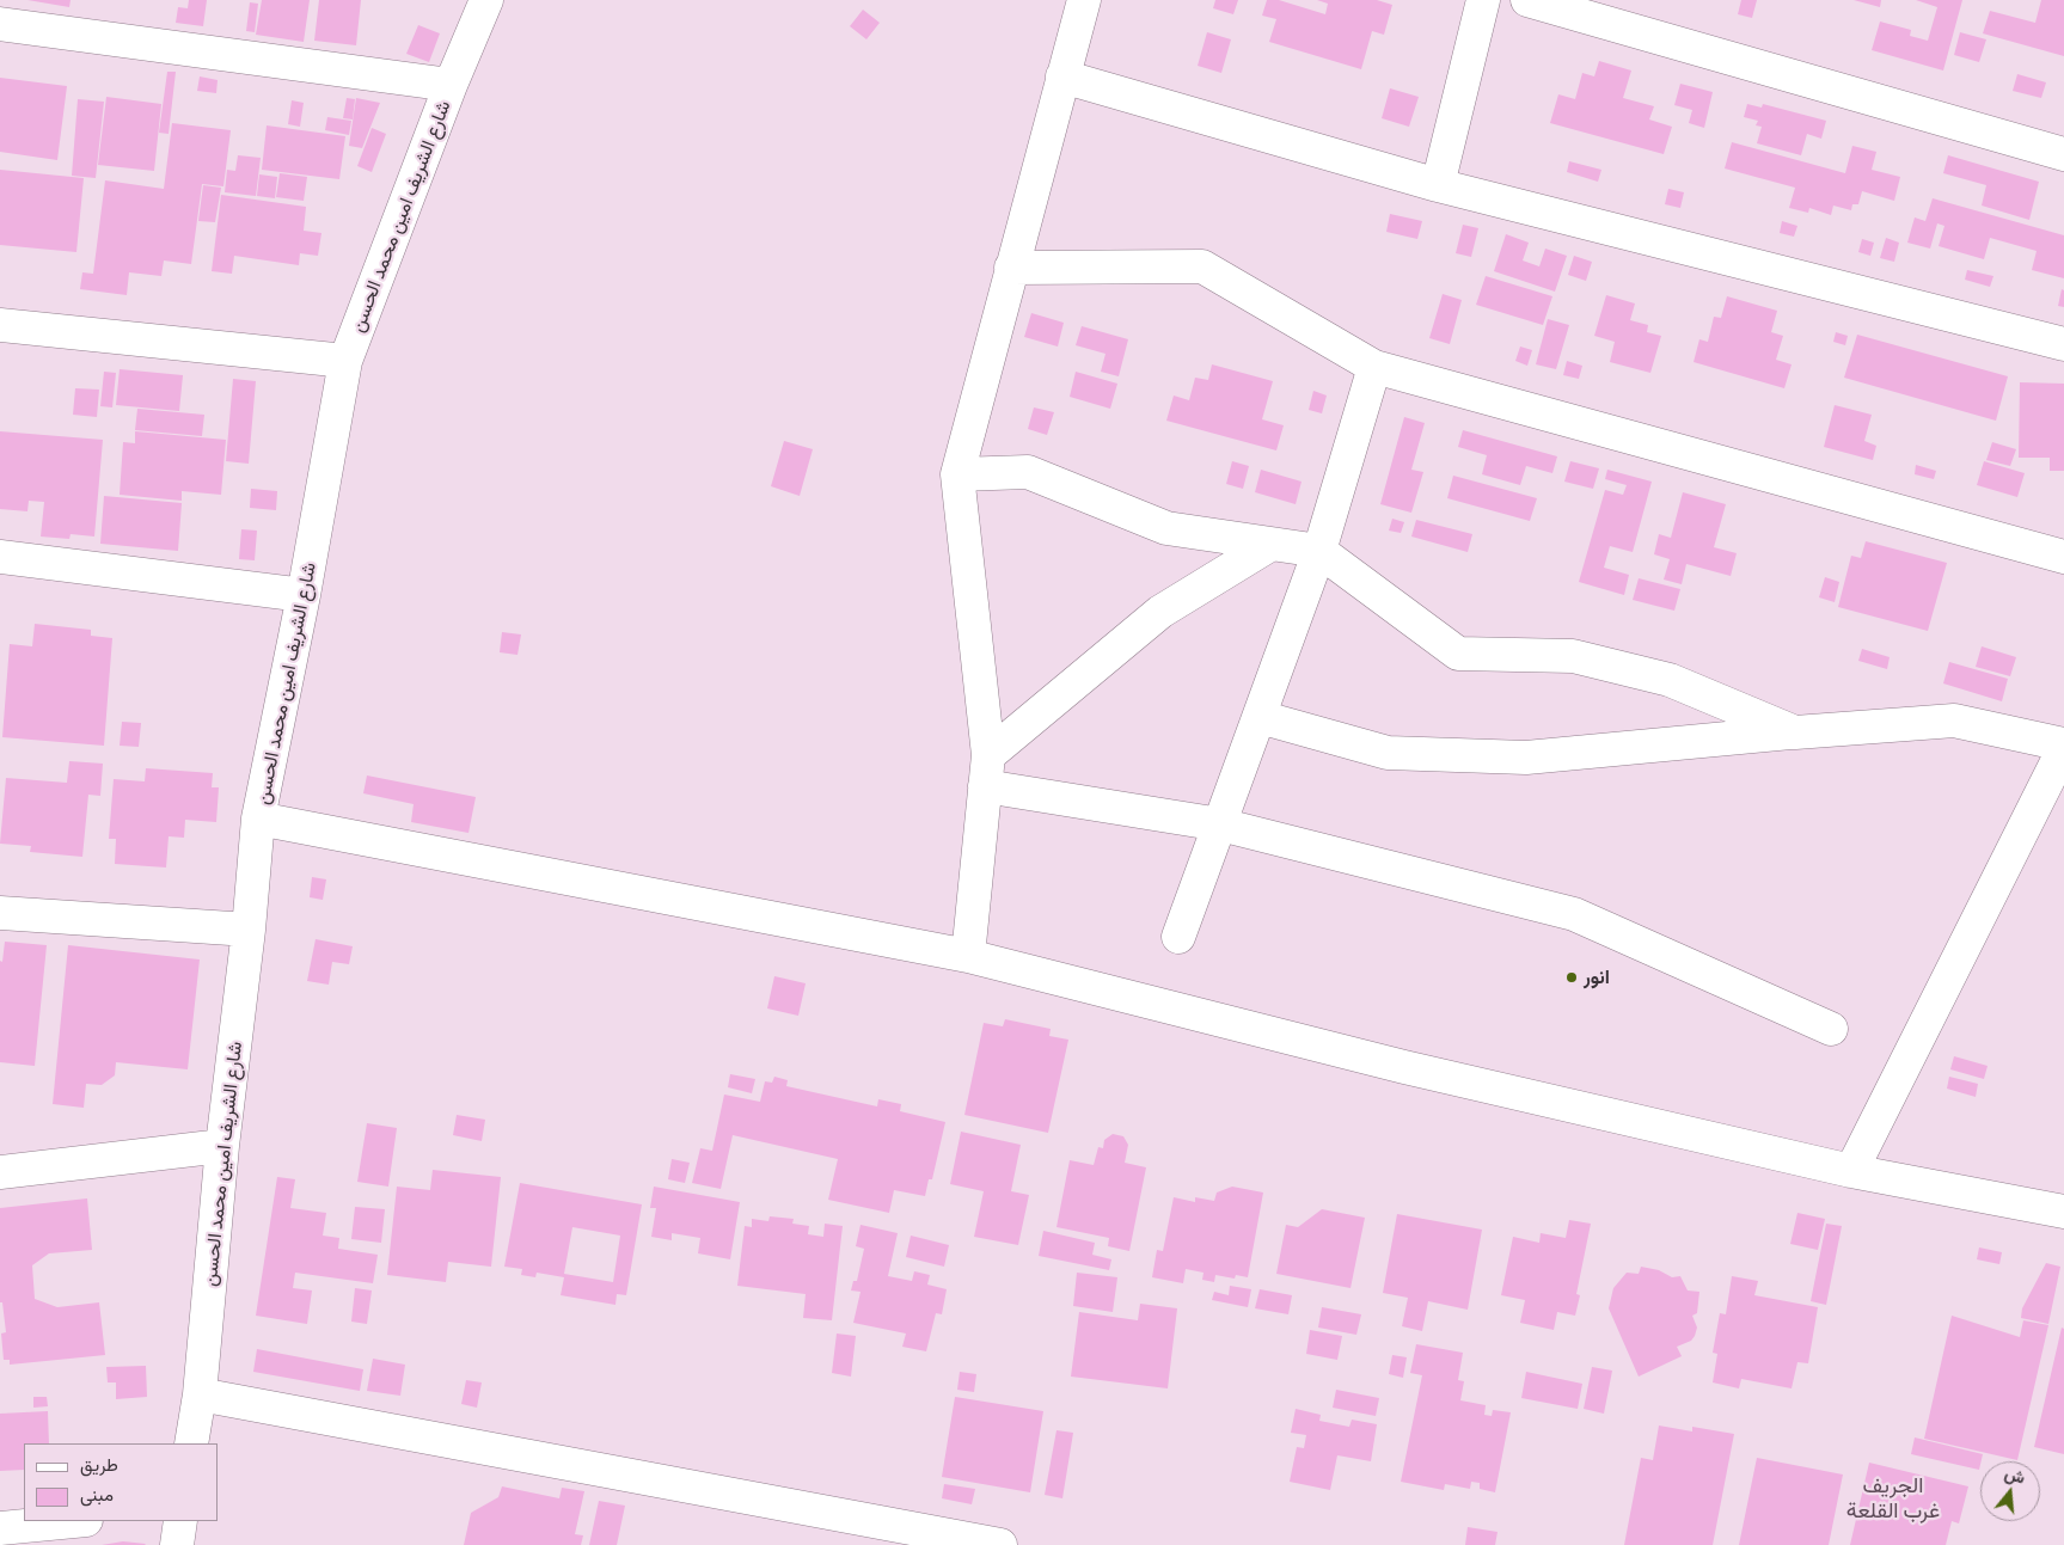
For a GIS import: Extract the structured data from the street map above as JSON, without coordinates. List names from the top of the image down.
{
  "streets": {
    "street": ["شارع الشريف امين محمد الحسن"]
  },
  "districts": ["الجريف غرب القلعة"],
  "places": ["انور"],
  "legend": ["طريق", "مبنى"],
  "north": "top"
}
